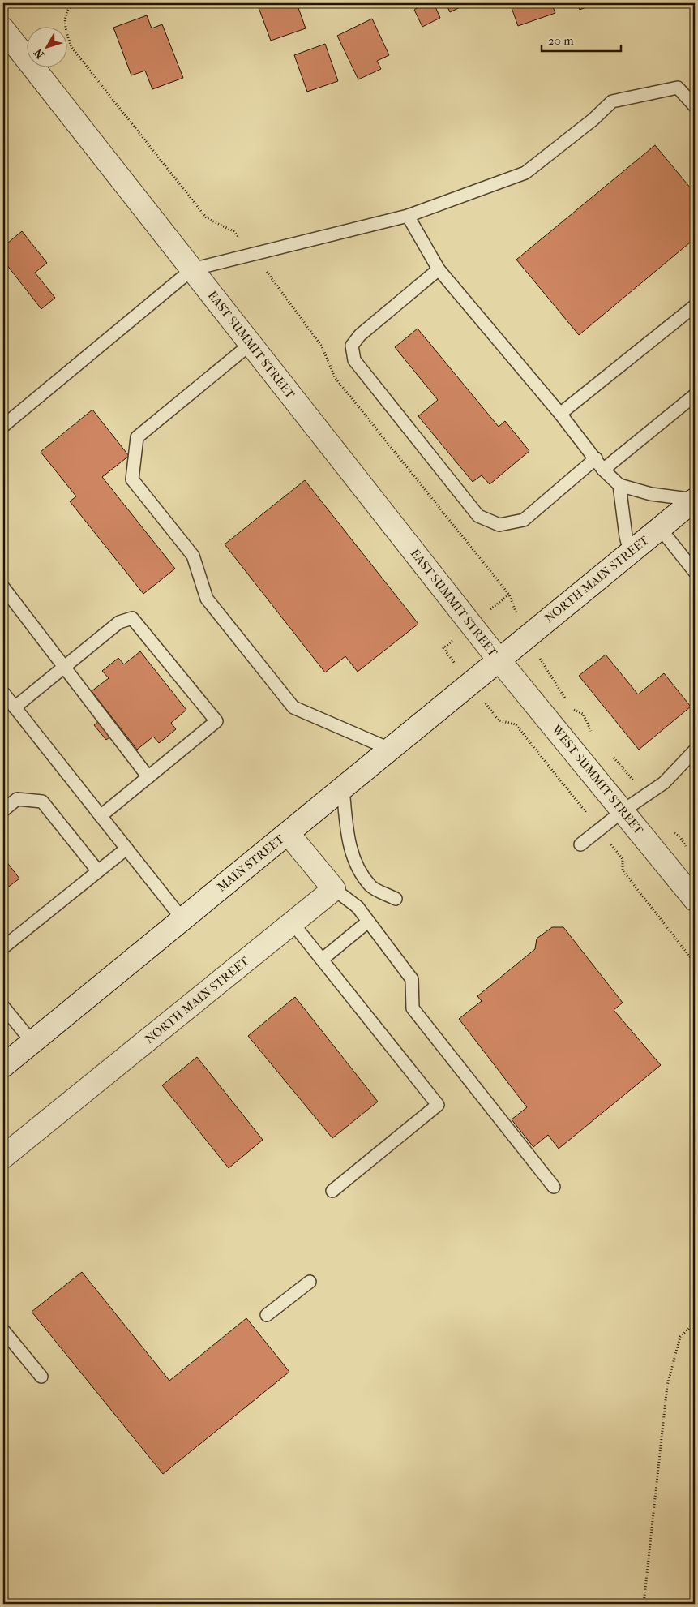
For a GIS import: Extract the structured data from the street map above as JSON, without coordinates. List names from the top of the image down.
{
  "streets": {
    "street": [
      "EAST SUMMIT STREET",
      "NORTH MAIN STREET",
      "WEST SUMMIT STREET",
      "MAIN STREET"
    ]
  },
  "crossings": [
    ["EAST SUMMIT STREET", "NORTH MAIN STREET"],
    ["EAST SUMMIT STREET", "WEST SUMMIT STREET"],
    ["EAST SUMMIT STREET", "MAIN STREET"],
    ["NORTH MAIN STREET", "WEST SUMMIT STREET"],
    ["NORTH MAIN STREET", "MAIN STREET"],
    ["WEST SUMMIT STREET", "MAIN STREET"]
  ],
  "scale_bar": "20 m",
  "north": "bottom left"
}
